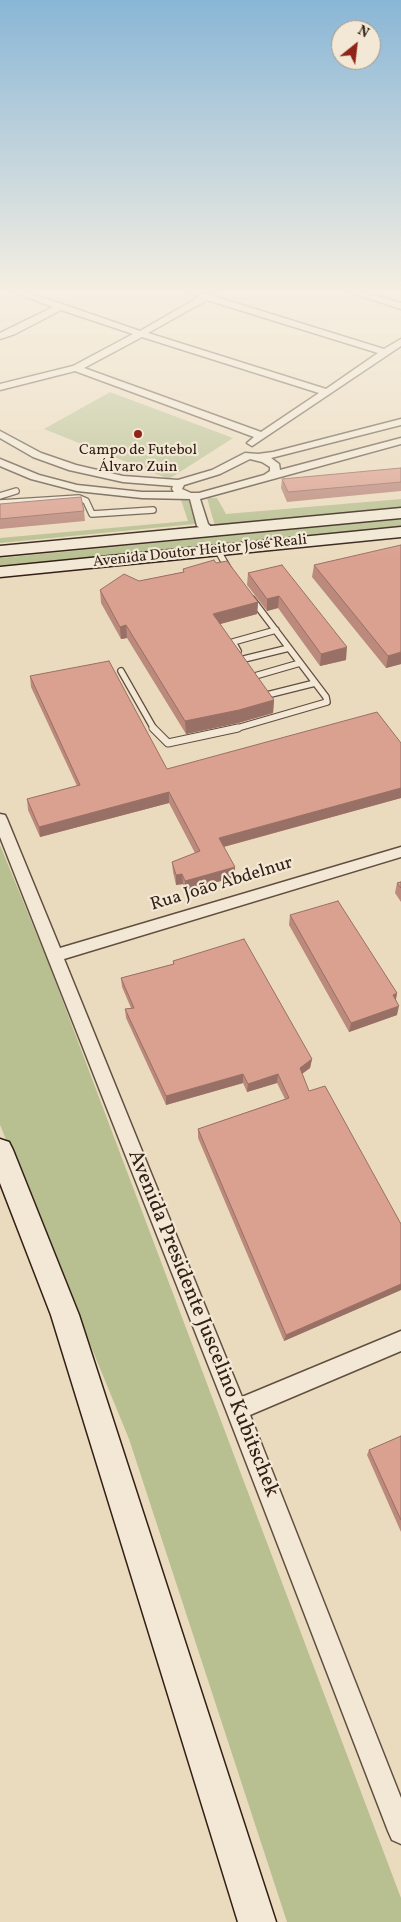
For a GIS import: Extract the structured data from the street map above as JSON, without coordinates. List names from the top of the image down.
{
  "streets": {
    "main road": ["Avenida Doutor Heitor José Reali"],
    "street": ["Rua João Abdelnur", "Avenida Presidente Juscelino Kubitschek"]
  },
  "crossings": [
    ["Rua João Abdelnur", "Avenida Presidente Juscelino Kubitschek"]
  ],
  "places": ["Campo de Futebol Álvaro Zuin"],
  "north": "top right"
}
